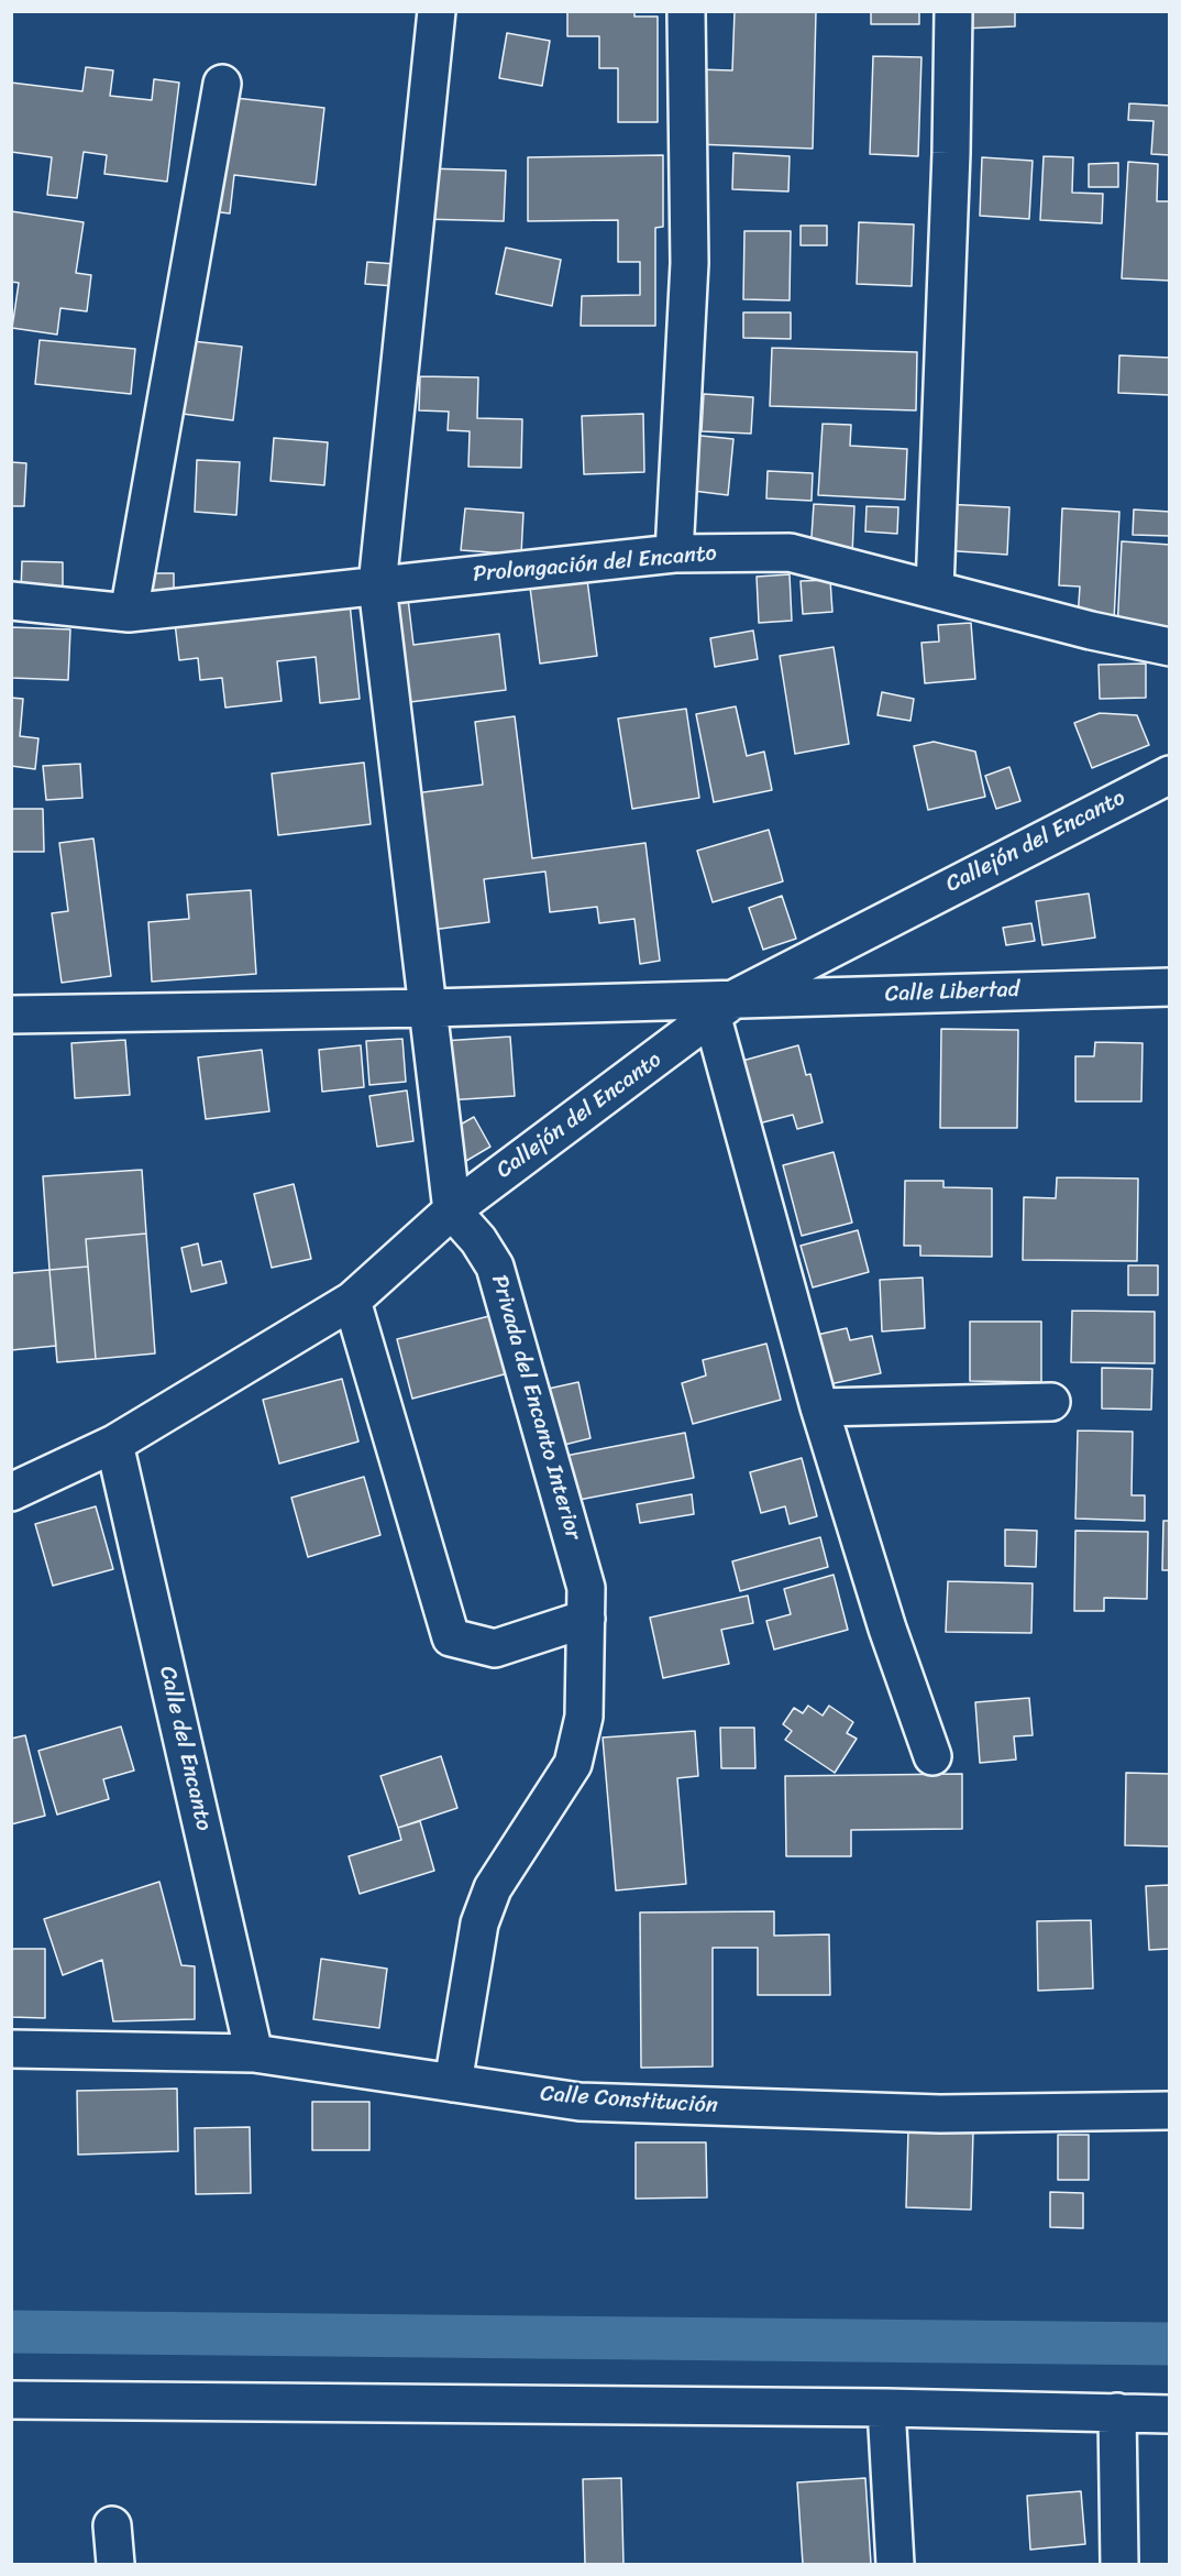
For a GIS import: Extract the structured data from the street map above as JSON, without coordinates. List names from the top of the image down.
{
  "streets": {
    "street": [
      "Prolongación del Encanto",
      "Callejón del Encanto",
      "Calle Libertad",
      "Privada del Encanto Interior",
      "Calle del Encanto",
      "Calle Constitución"
    ]
  },
  "crossings": [
    ["Callejón del Encanto", "Calle Libertad"],
    ["Callejón del Encanto", "Privada del Encanto Interior"],
    ["Callejón del Encanto", "Calle del Encanto"],
    ["Privada del Encanto Interior", "Calle Constitución"],
    ["Calle del Encanto", "Calle Constitución"]
  ]
}
